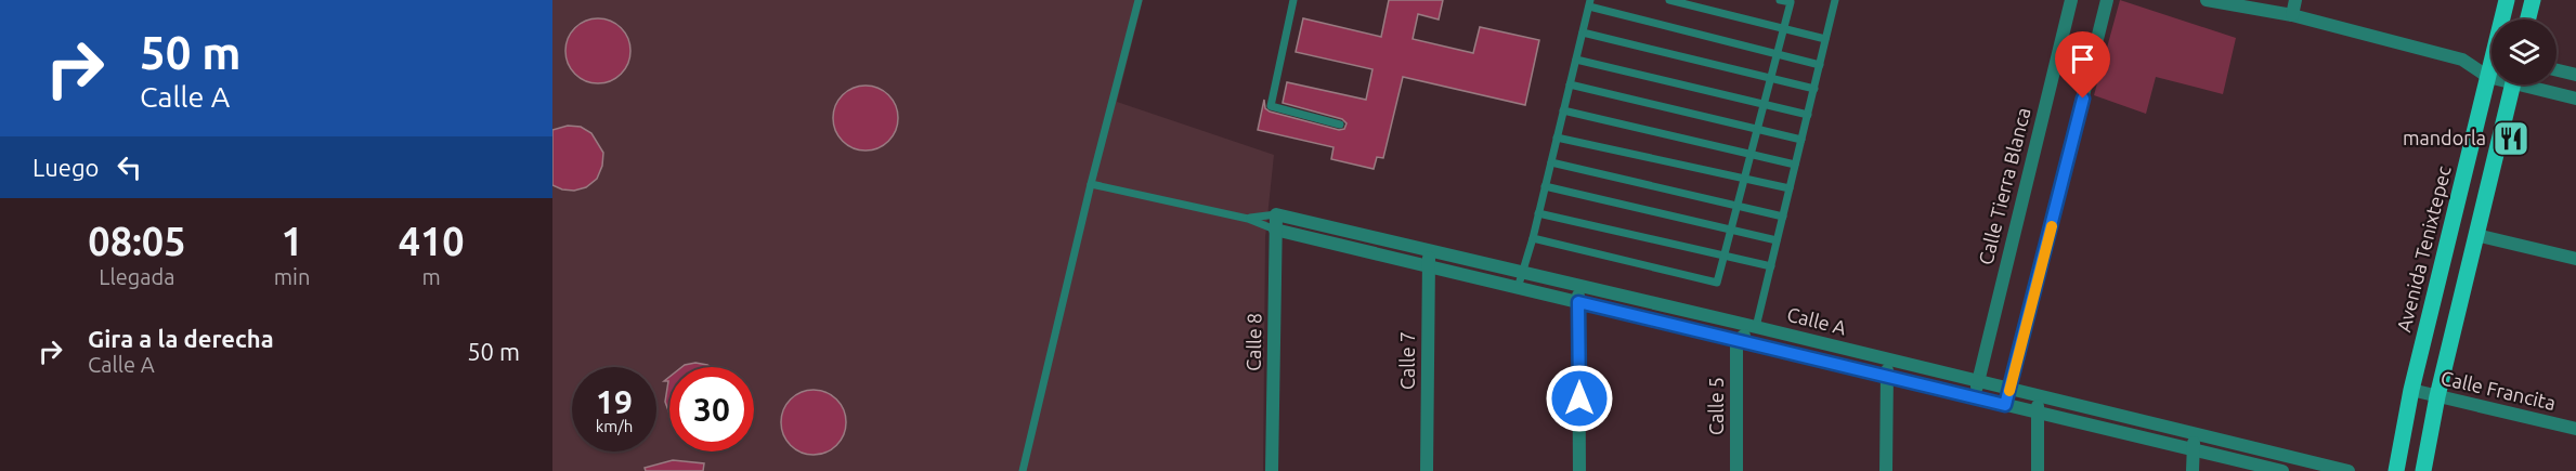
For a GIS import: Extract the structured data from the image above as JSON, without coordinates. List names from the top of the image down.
{
  "streets": {
    "main road": ["Avenida Tenixtepec"],
    "street": [
      "Calle Tierra Blanca",
      "Calle A",
      "Calle 8",
      "Calle 7",
      "Calle Francita",
      "Calle 5"
    ]
  },
  "crossings": [
    ["Calle Tierra Blanca", "Calle A"],
    ["Avenida Tenixtepec", "Calle Francita"],
    ["Calle A", "Calle 8"],
    ["Calle A", "Calle 7"],
    ["Calle A", "Calle 5"]
  ],
  "places": {
    "restaurant": ["mandorla"]
  },
  "page": {
    "turn": ["50 m", "Calle A"],
    "then": "Luego",
    "eta": [
      "08:05",
      "Llegada",
      "1",
      "min",
      "410",
      "m"
    ],
    "list": [
      {
        "name": "Gira a la derecha",
        "note": "Calle A",
        "value": "50 m"
      }
    ],
    "speed": "19 km/h",
    "limit": "30"
  }
}
